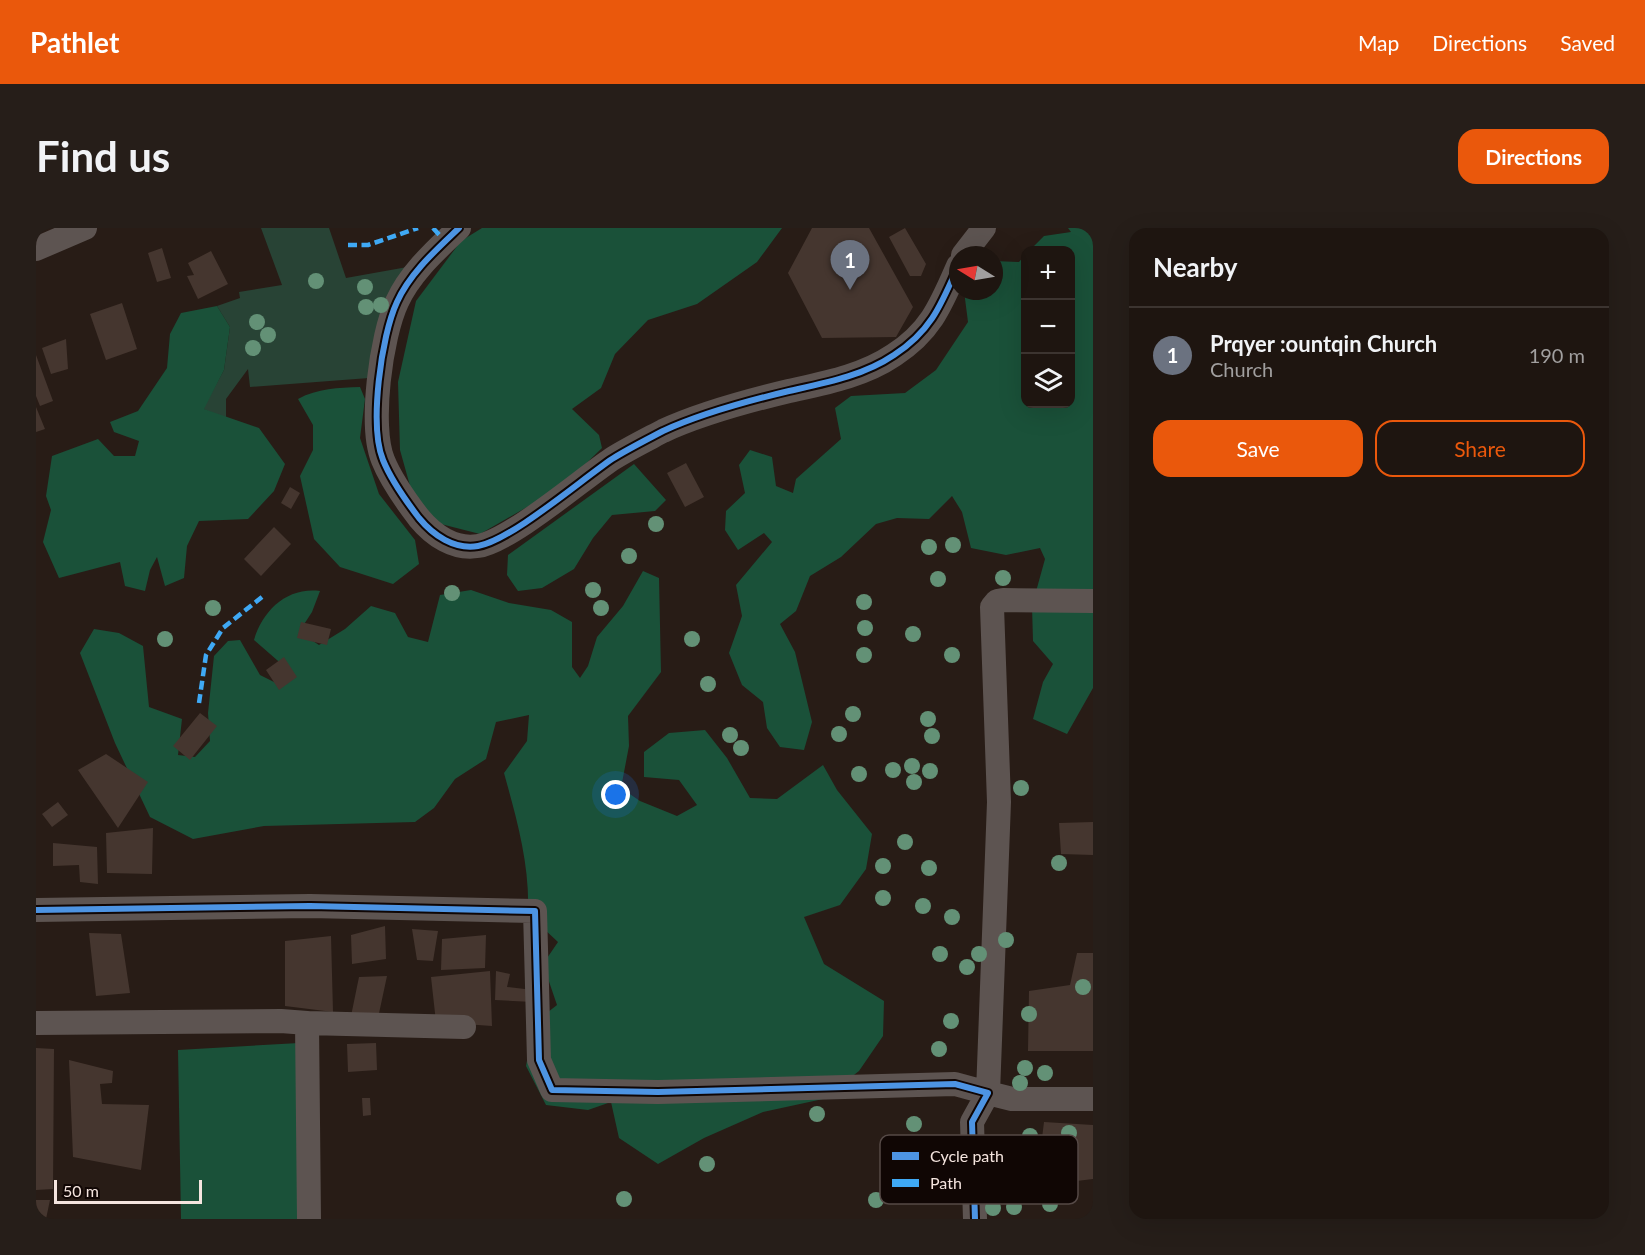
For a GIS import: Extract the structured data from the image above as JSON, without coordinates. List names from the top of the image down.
{
  "legend": ["Cycle path", "Path"],
  "scale_bar": "50 m",
  "north": "left",
  "page": {
    "header": "Pathlet",
    "nav": ["Map", "Directions", "Saved"],
    "buttons": [
      "Directions",
      ["Save", "Share"]
    ],
    "title": "Find us",
    "heading": "Nearby",
    "pins": "1",
    "map_buttons": ["+", "−"],
    "list": [
      {
        "mark": "1",
        "name": "Prqyer :ountqin Church",
        "note": "Church",
        "value": "190 m"
      }
    ],
    "scale": "50 m"
  }
}
